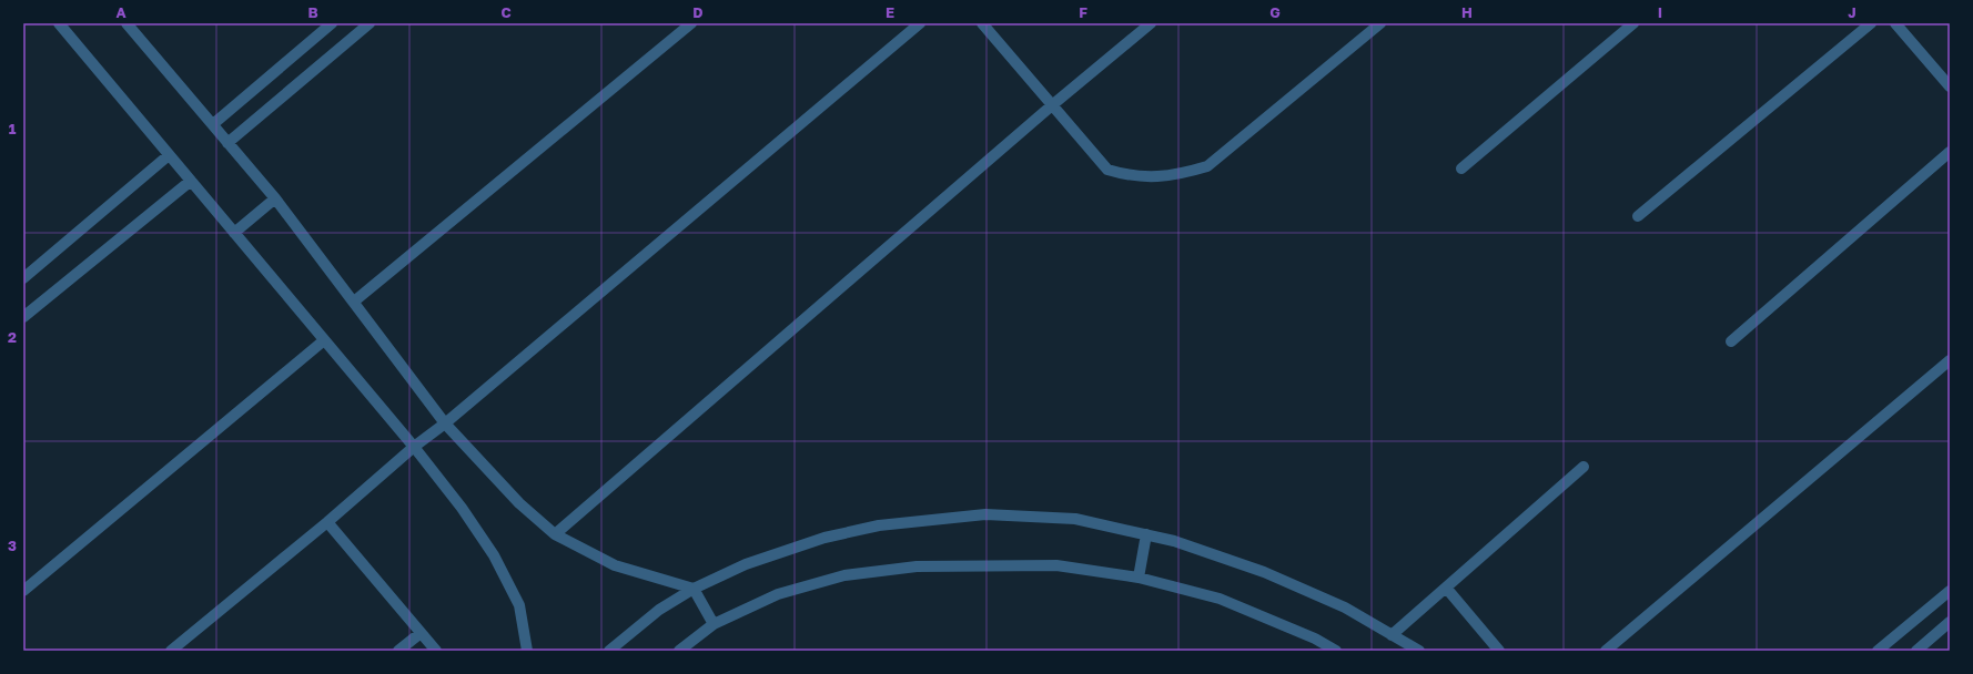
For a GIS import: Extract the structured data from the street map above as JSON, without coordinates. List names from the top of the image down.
{
  "grid": {
    "columns": [
      "A",
      "B",
      "C",
      "D",
      "E",
      "F",
      "G",
      "H",
      "I",
      "J"
    ],
    "rows": ["1", "2", "3"]
  }
}
